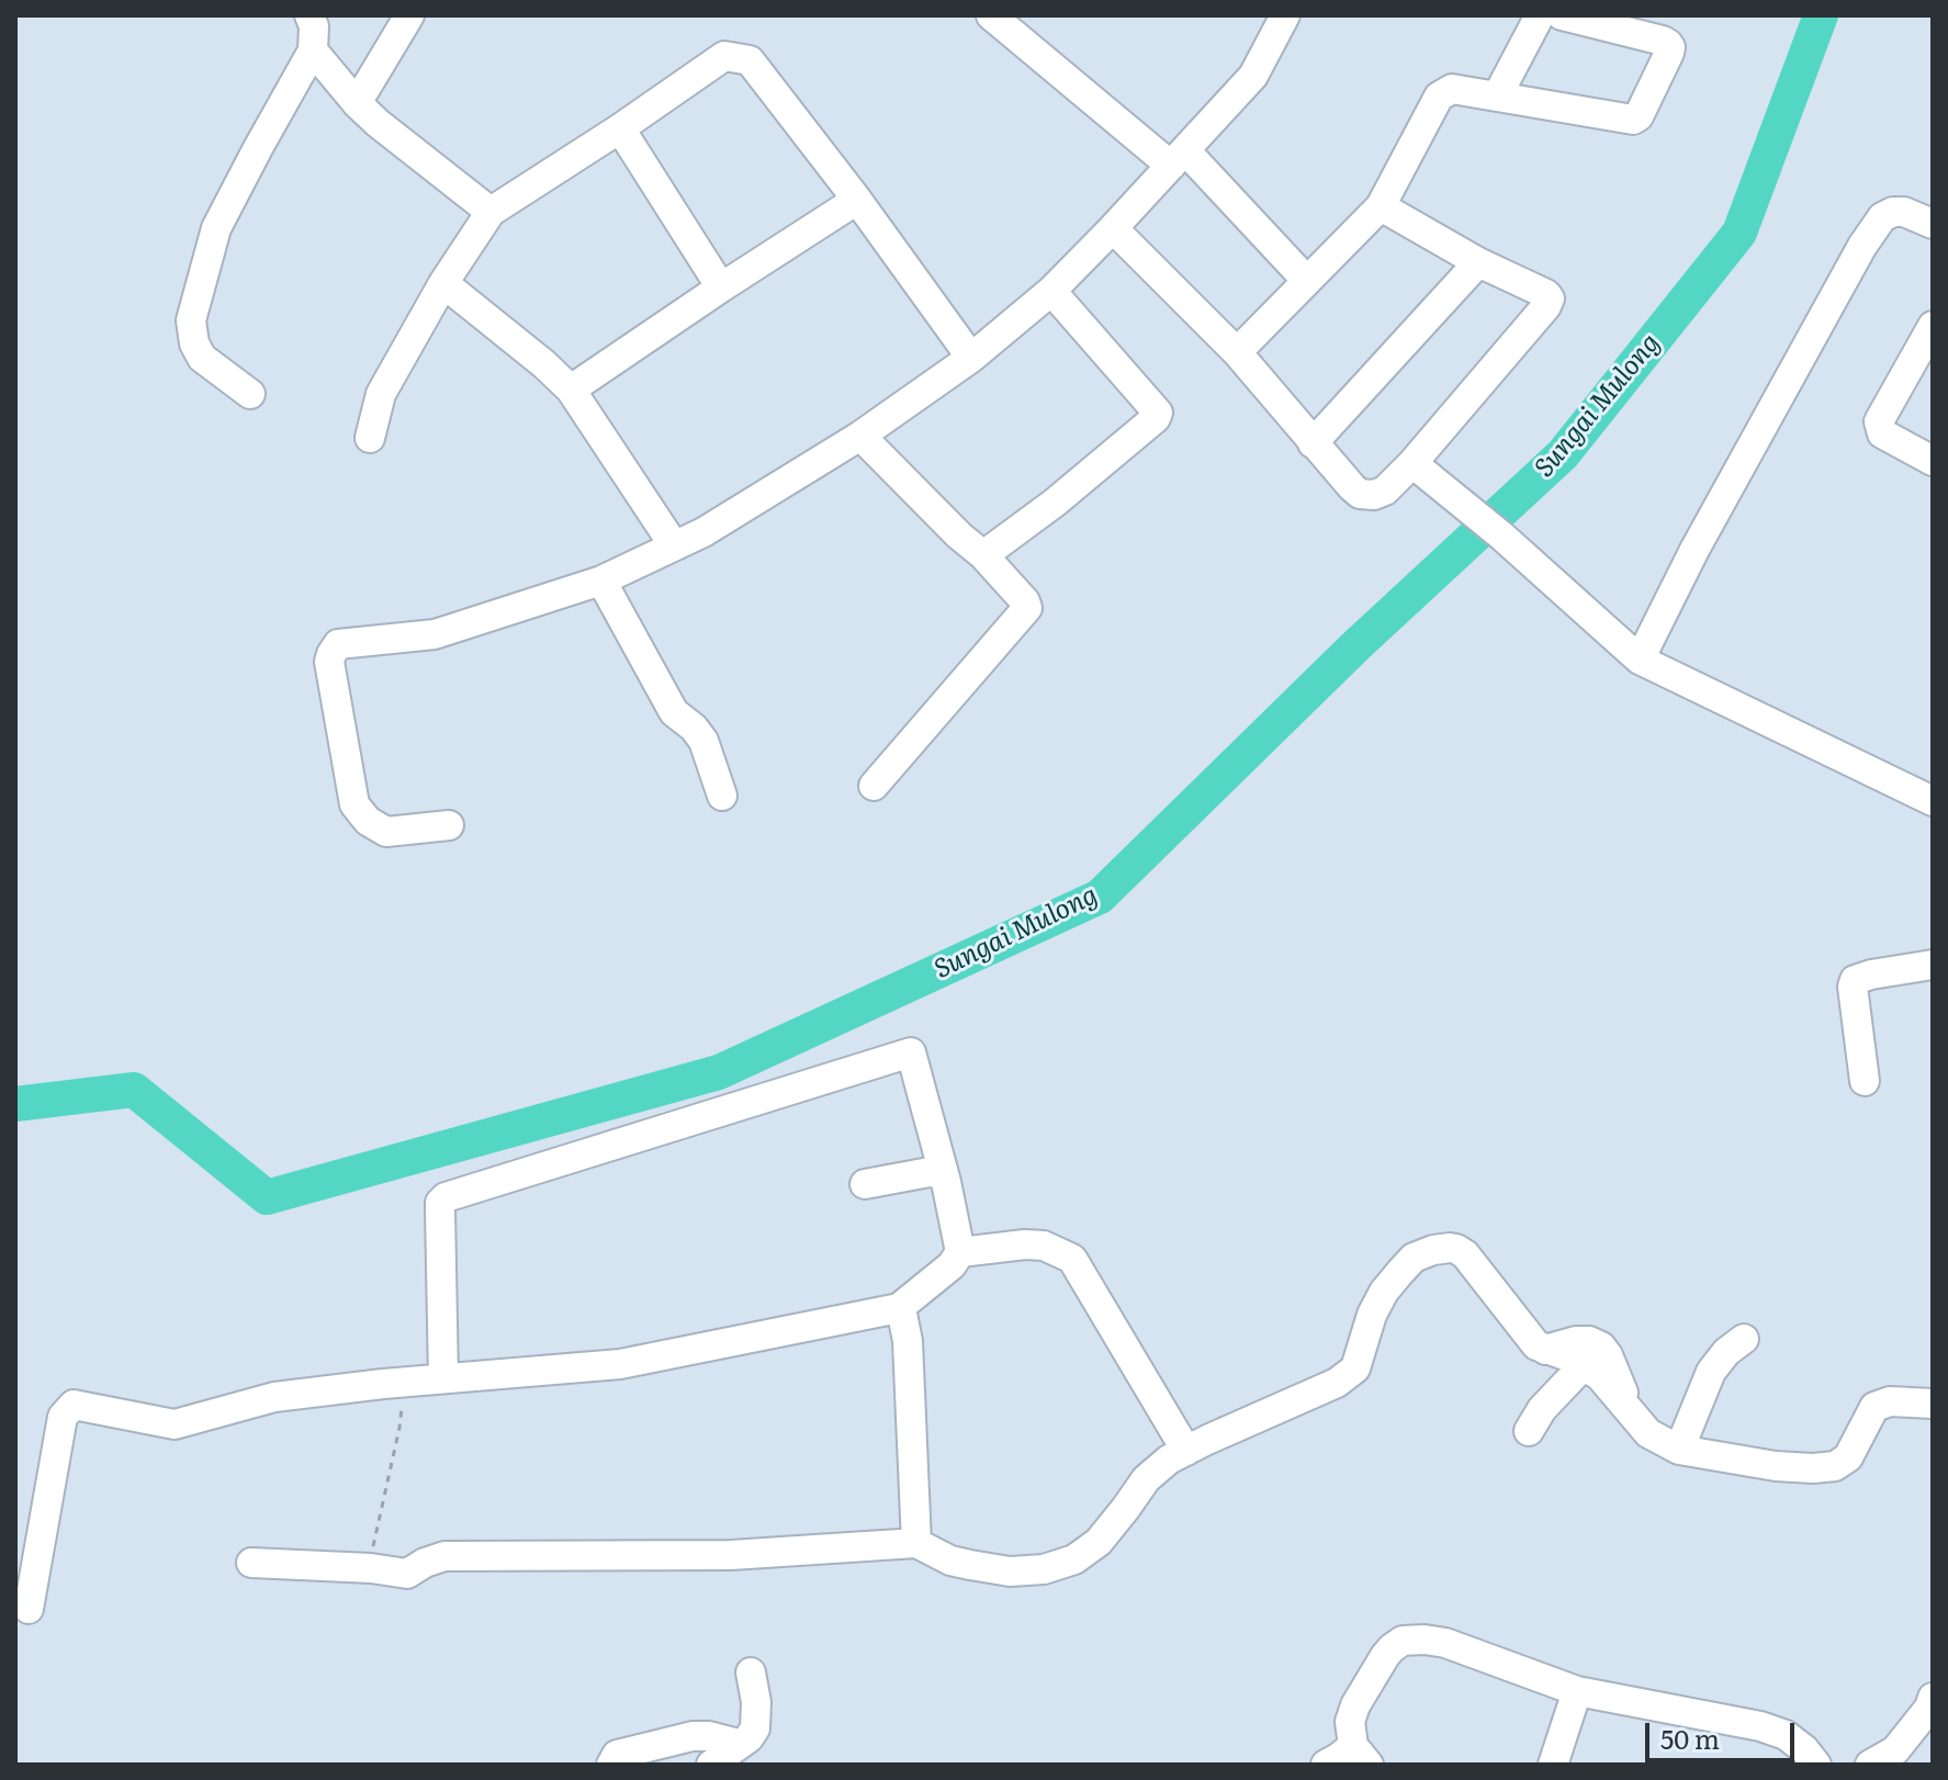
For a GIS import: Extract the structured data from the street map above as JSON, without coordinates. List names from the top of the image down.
{
  "water": ["Sungai Mulong"],
  "scale_bar": "50 m"
}
